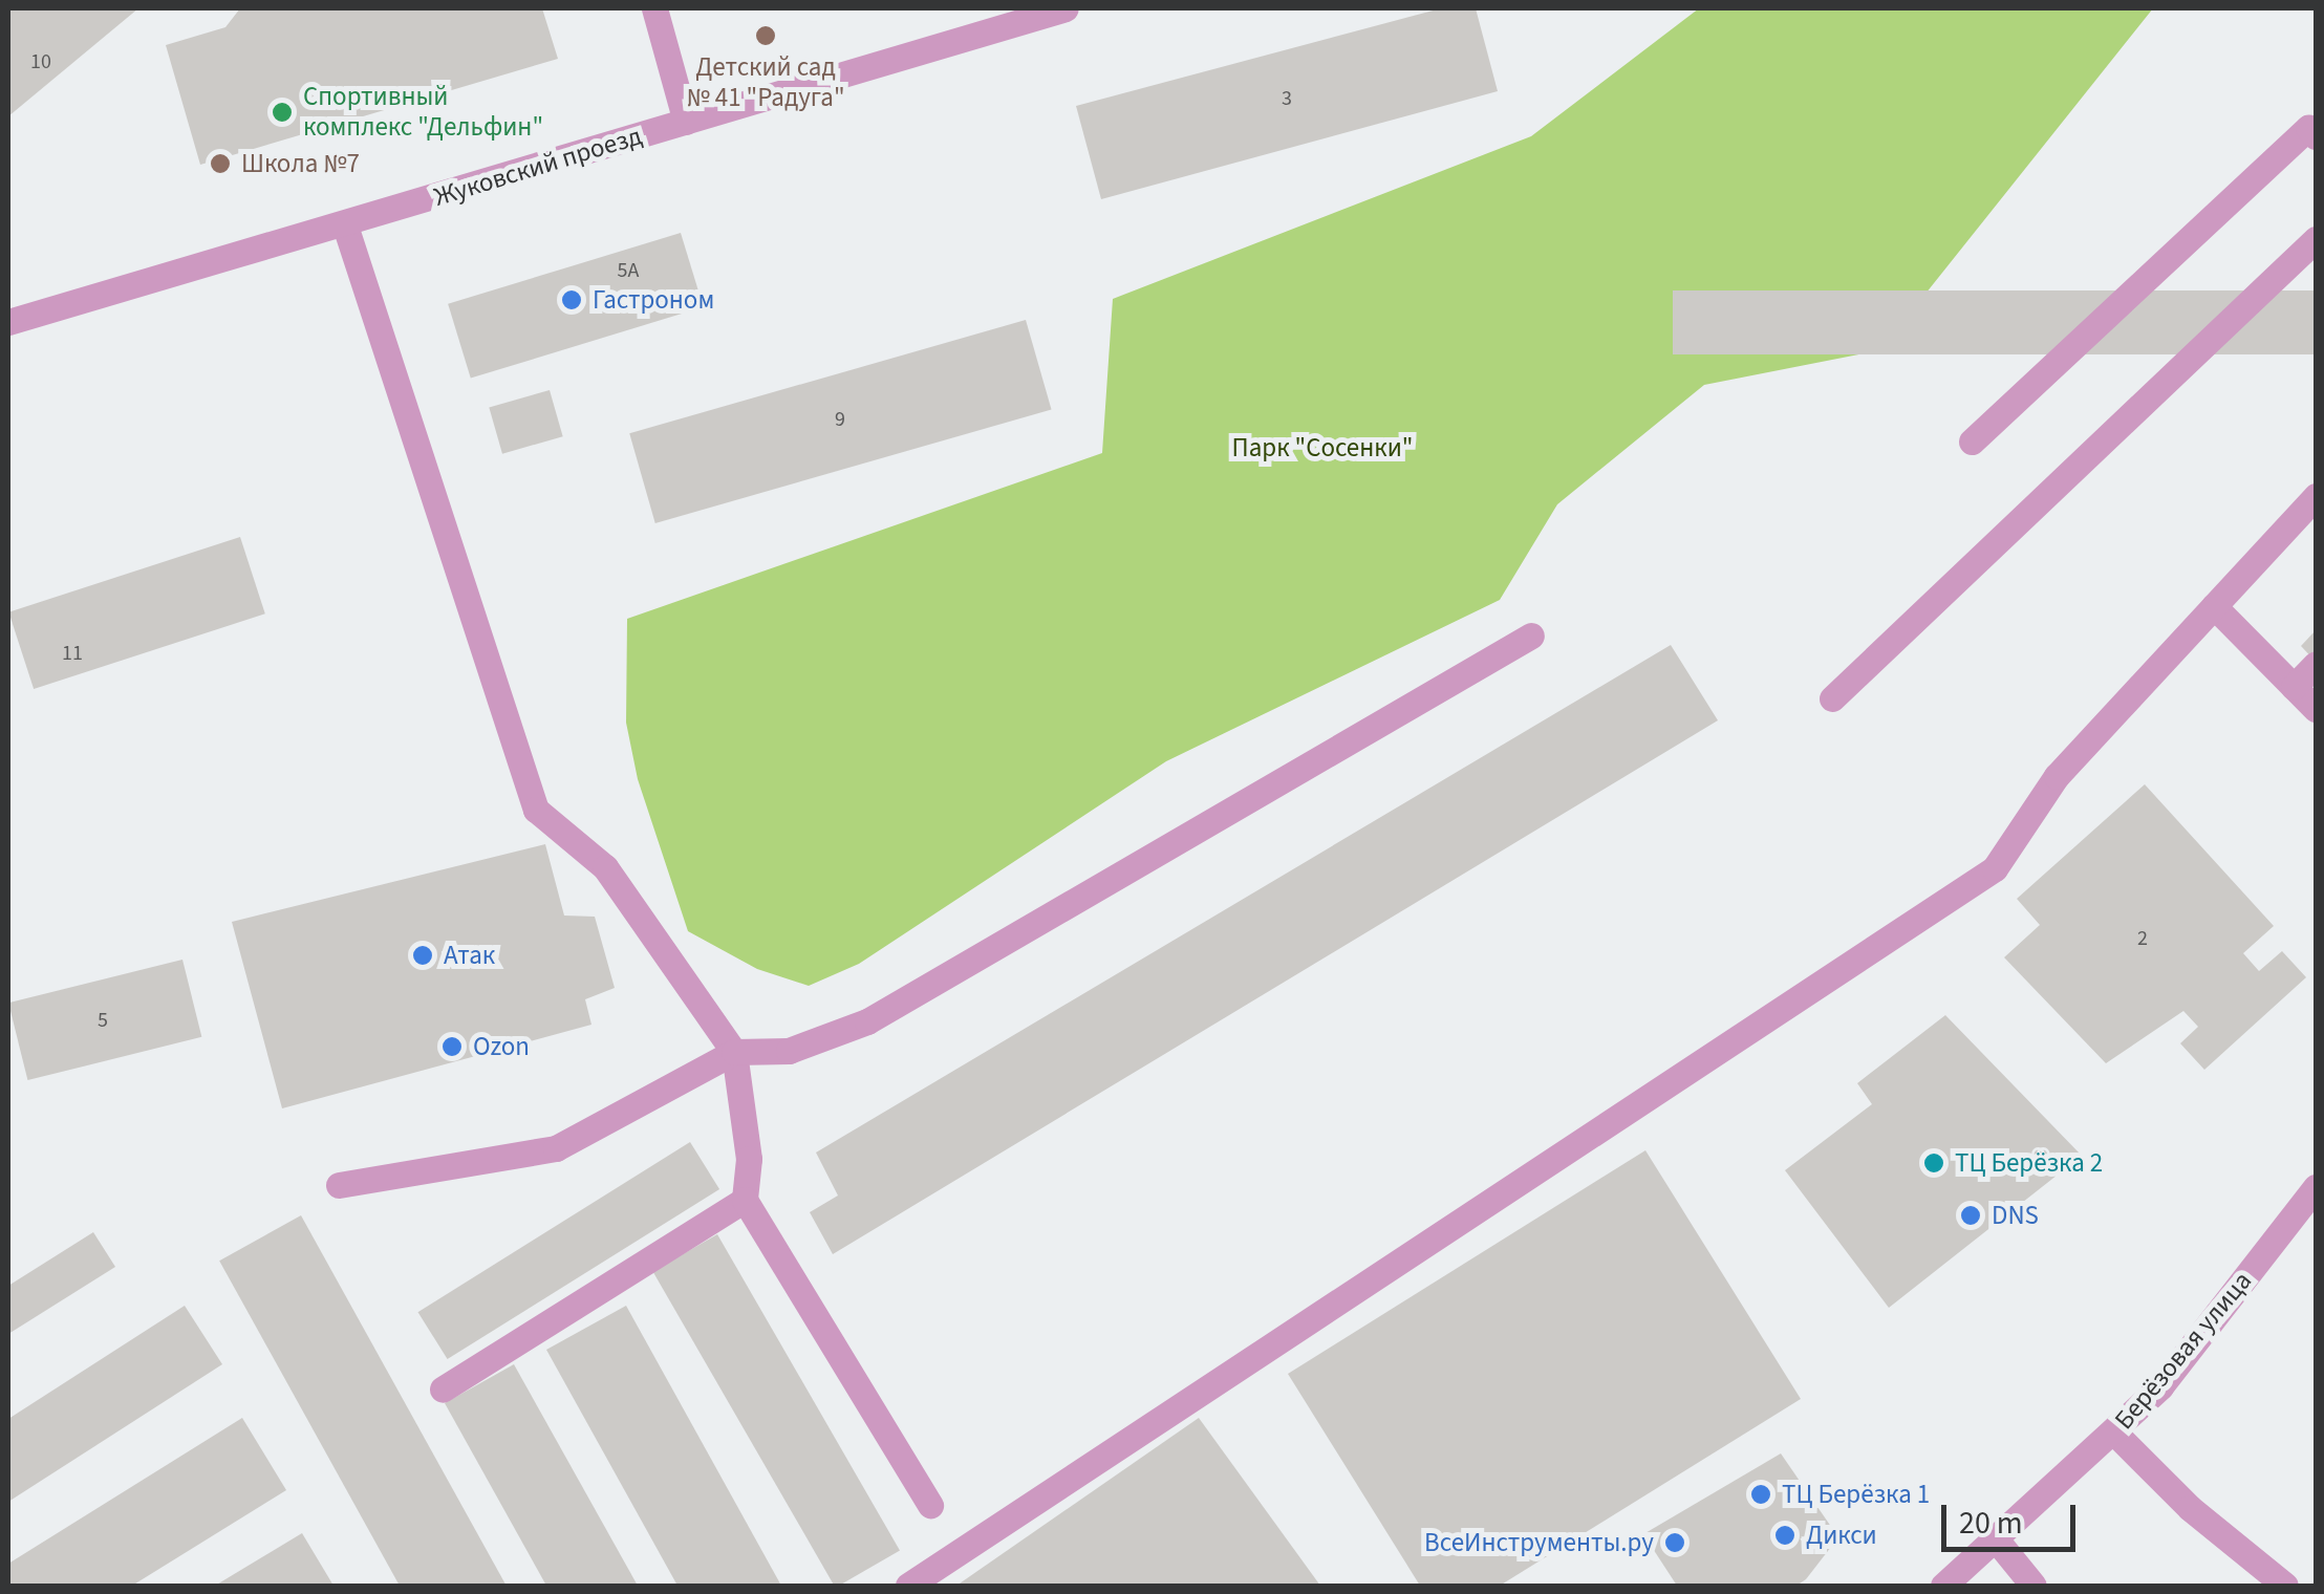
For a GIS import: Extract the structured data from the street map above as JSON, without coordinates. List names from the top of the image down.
{
  "streets": {
    "street": ["Жуковский проезд", "Берёзовая улица"]
  },
  "parks": ["Парк \"Сосенки\""],
  "places": [
    "Детский сад № 41 \"Радуга\"",
    "Спортивный комплекс \"Дельфин\"",
    "Школа №7",
    "Гастроном",
    "Атак",
    "Ozon",
    "ТЦ Берёзка 2",
    "DNS",
    "ТЦ Берёзка 1",
    "Дикси",
    "ВсеИнструменты.ру"
  ],
  "house_numbers": [
    "10",
    "3",
    "5А",
    "9",
    "11",
    "2",
    "5"
  ],
  "scale_bar": "20 m"
}
